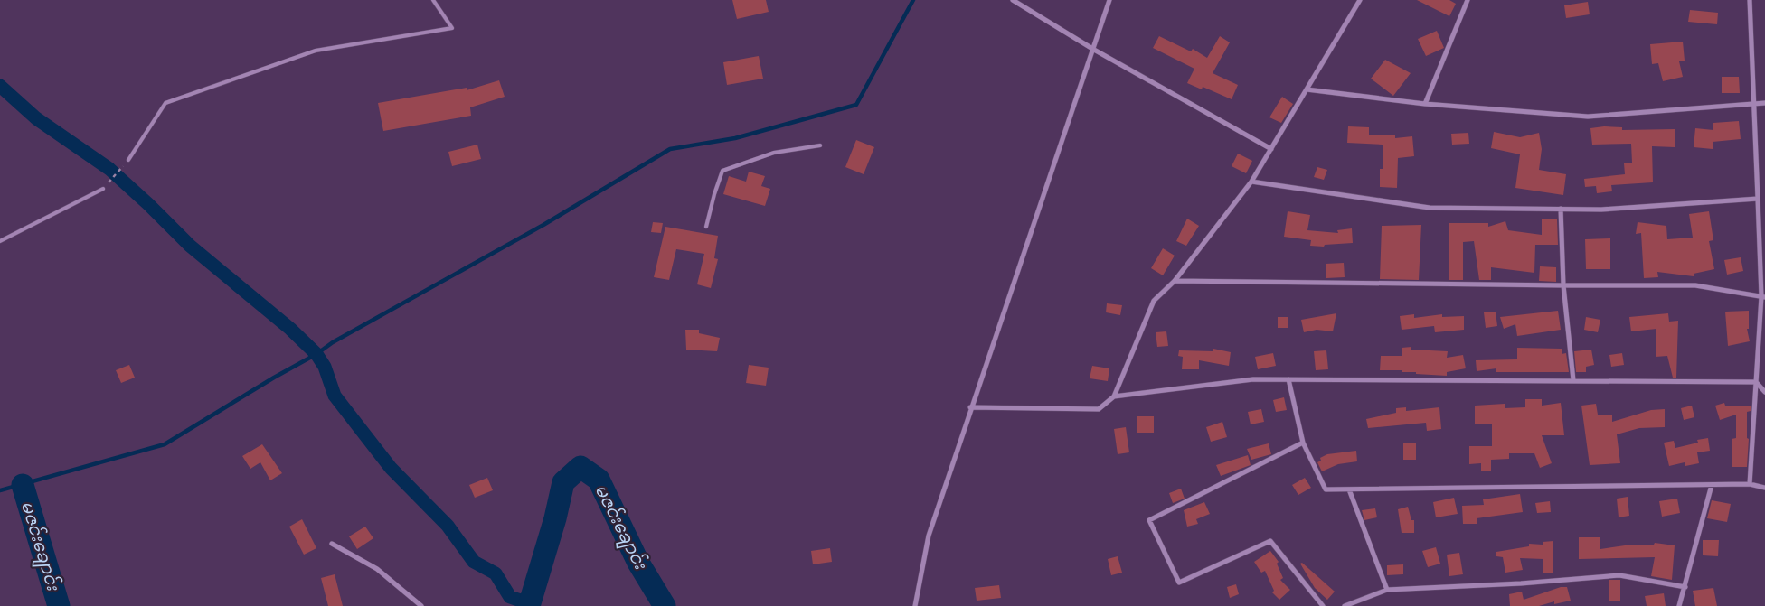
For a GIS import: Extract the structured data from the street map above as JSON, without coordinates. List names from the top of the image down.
{
  "water": ["မဇင်းချောင်း"]
}
